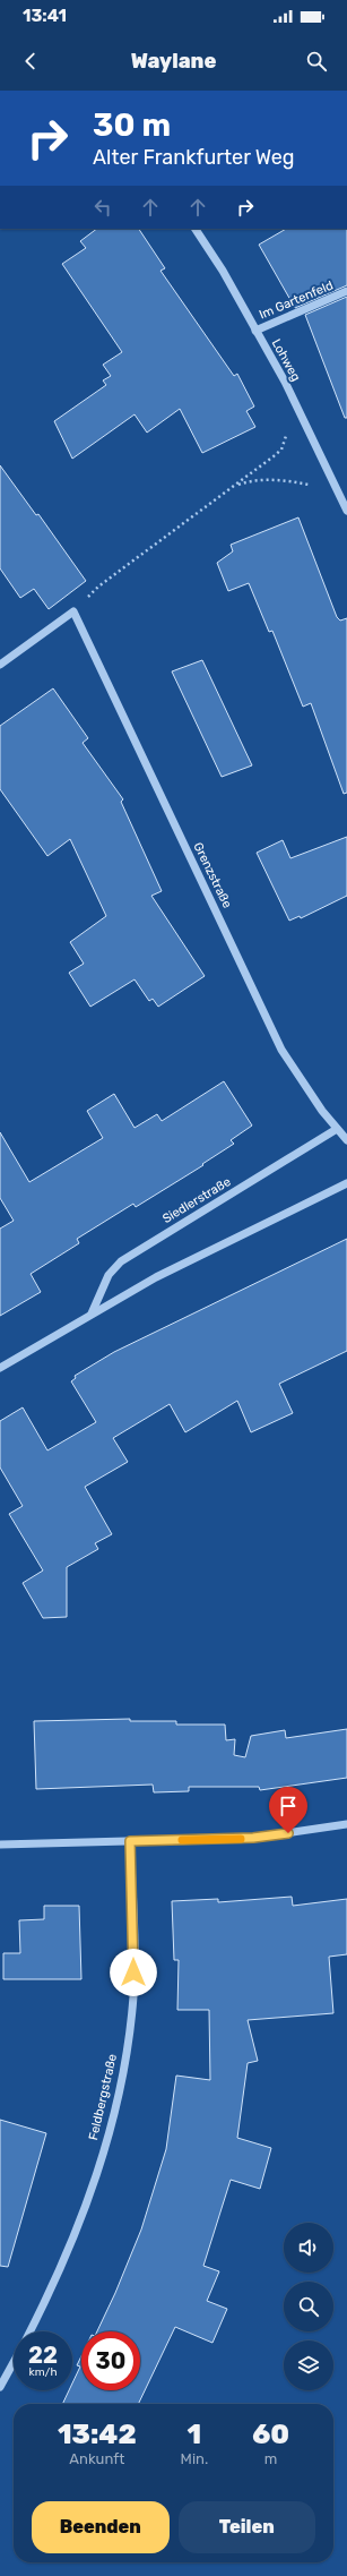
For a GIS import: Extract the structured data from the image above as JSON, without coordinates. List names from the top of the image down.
{
  "streets": {
    "street": [
      "Im Gartenfeld",
      "Lohweg",
      "Grenzstraße",
      "Siedlerstraße",
      "Feldbergstraße"
    ]
  },
  "crossings": [
    ["Im Gartenfeld", "Lohweg"],
    ["Grenzstraße", "Siedlerstraße"]
  ],
  "page": {
    "status": "13:41",
    "header": "Waylane",
    "turn": ["30 m", "Alter Frankfurter Weg"],
    "speed": "22 km/h",
    "limit": "30",
    "eta": [
      "13:42",
      "Ankunft",
      "1",
      "Min.",
      "60",
      "m"
    ],
    "buttons": ["Beenden", "Teilen"]
  }
}
